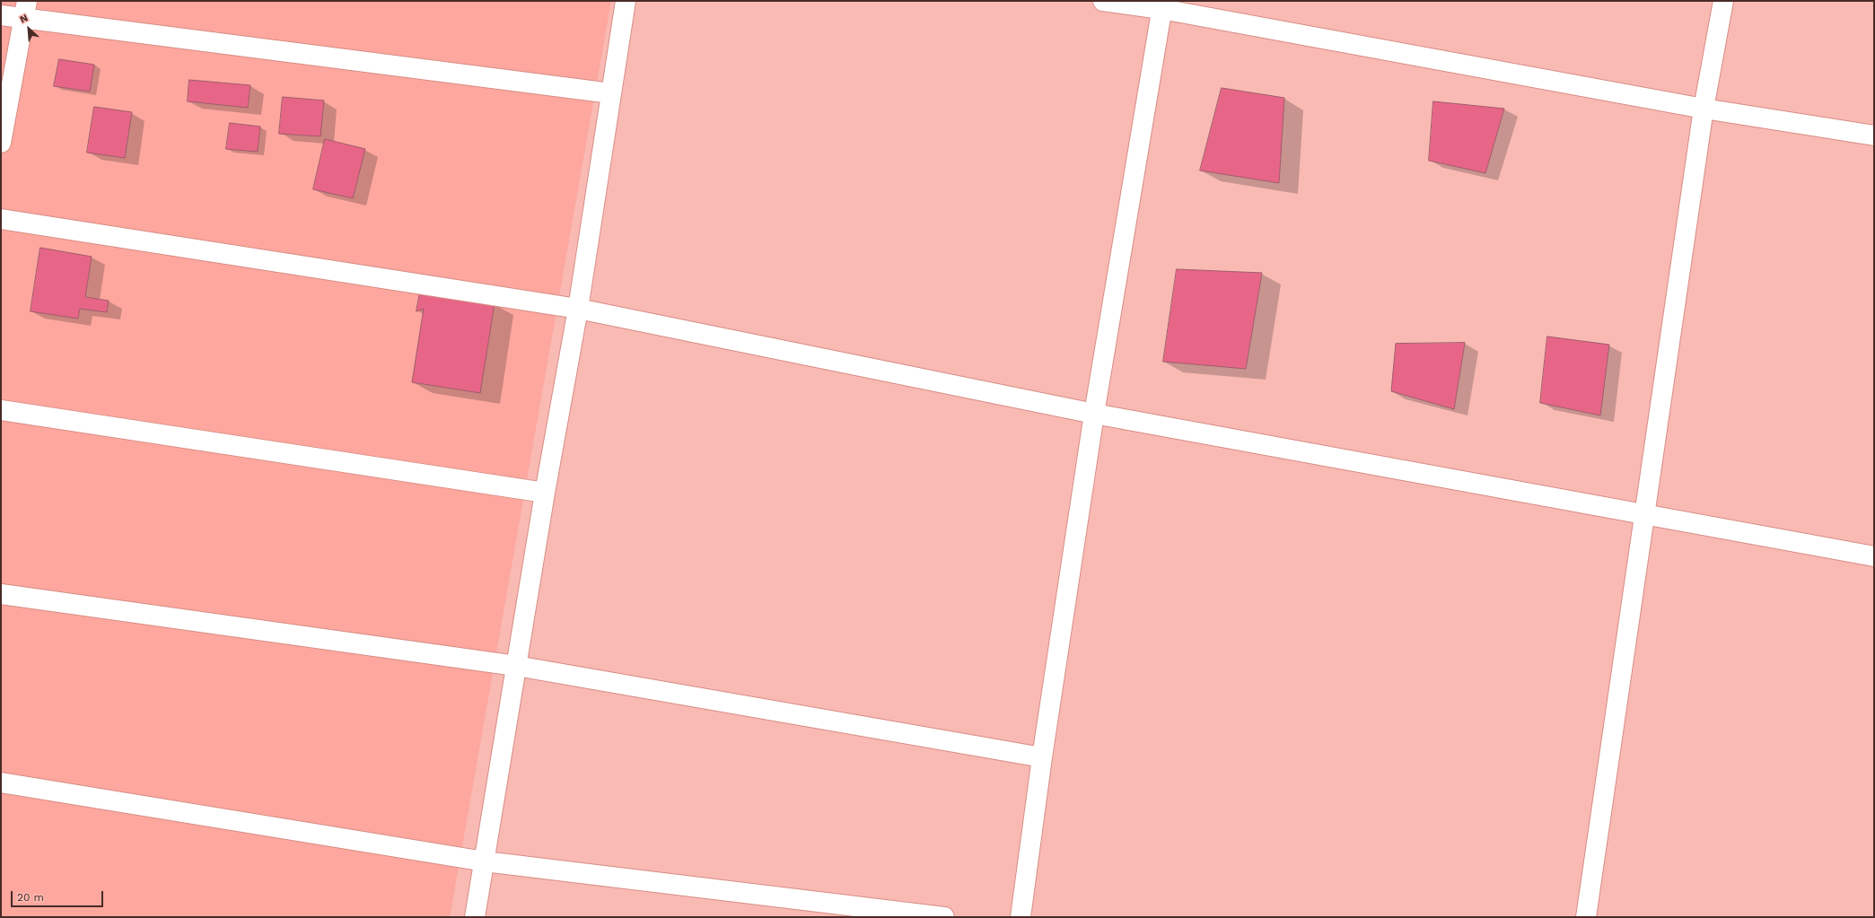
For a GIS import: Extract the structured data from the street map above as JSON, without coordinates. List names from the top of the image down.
{
  "scale_bar": "20 m",
  "north": "top left"
}
